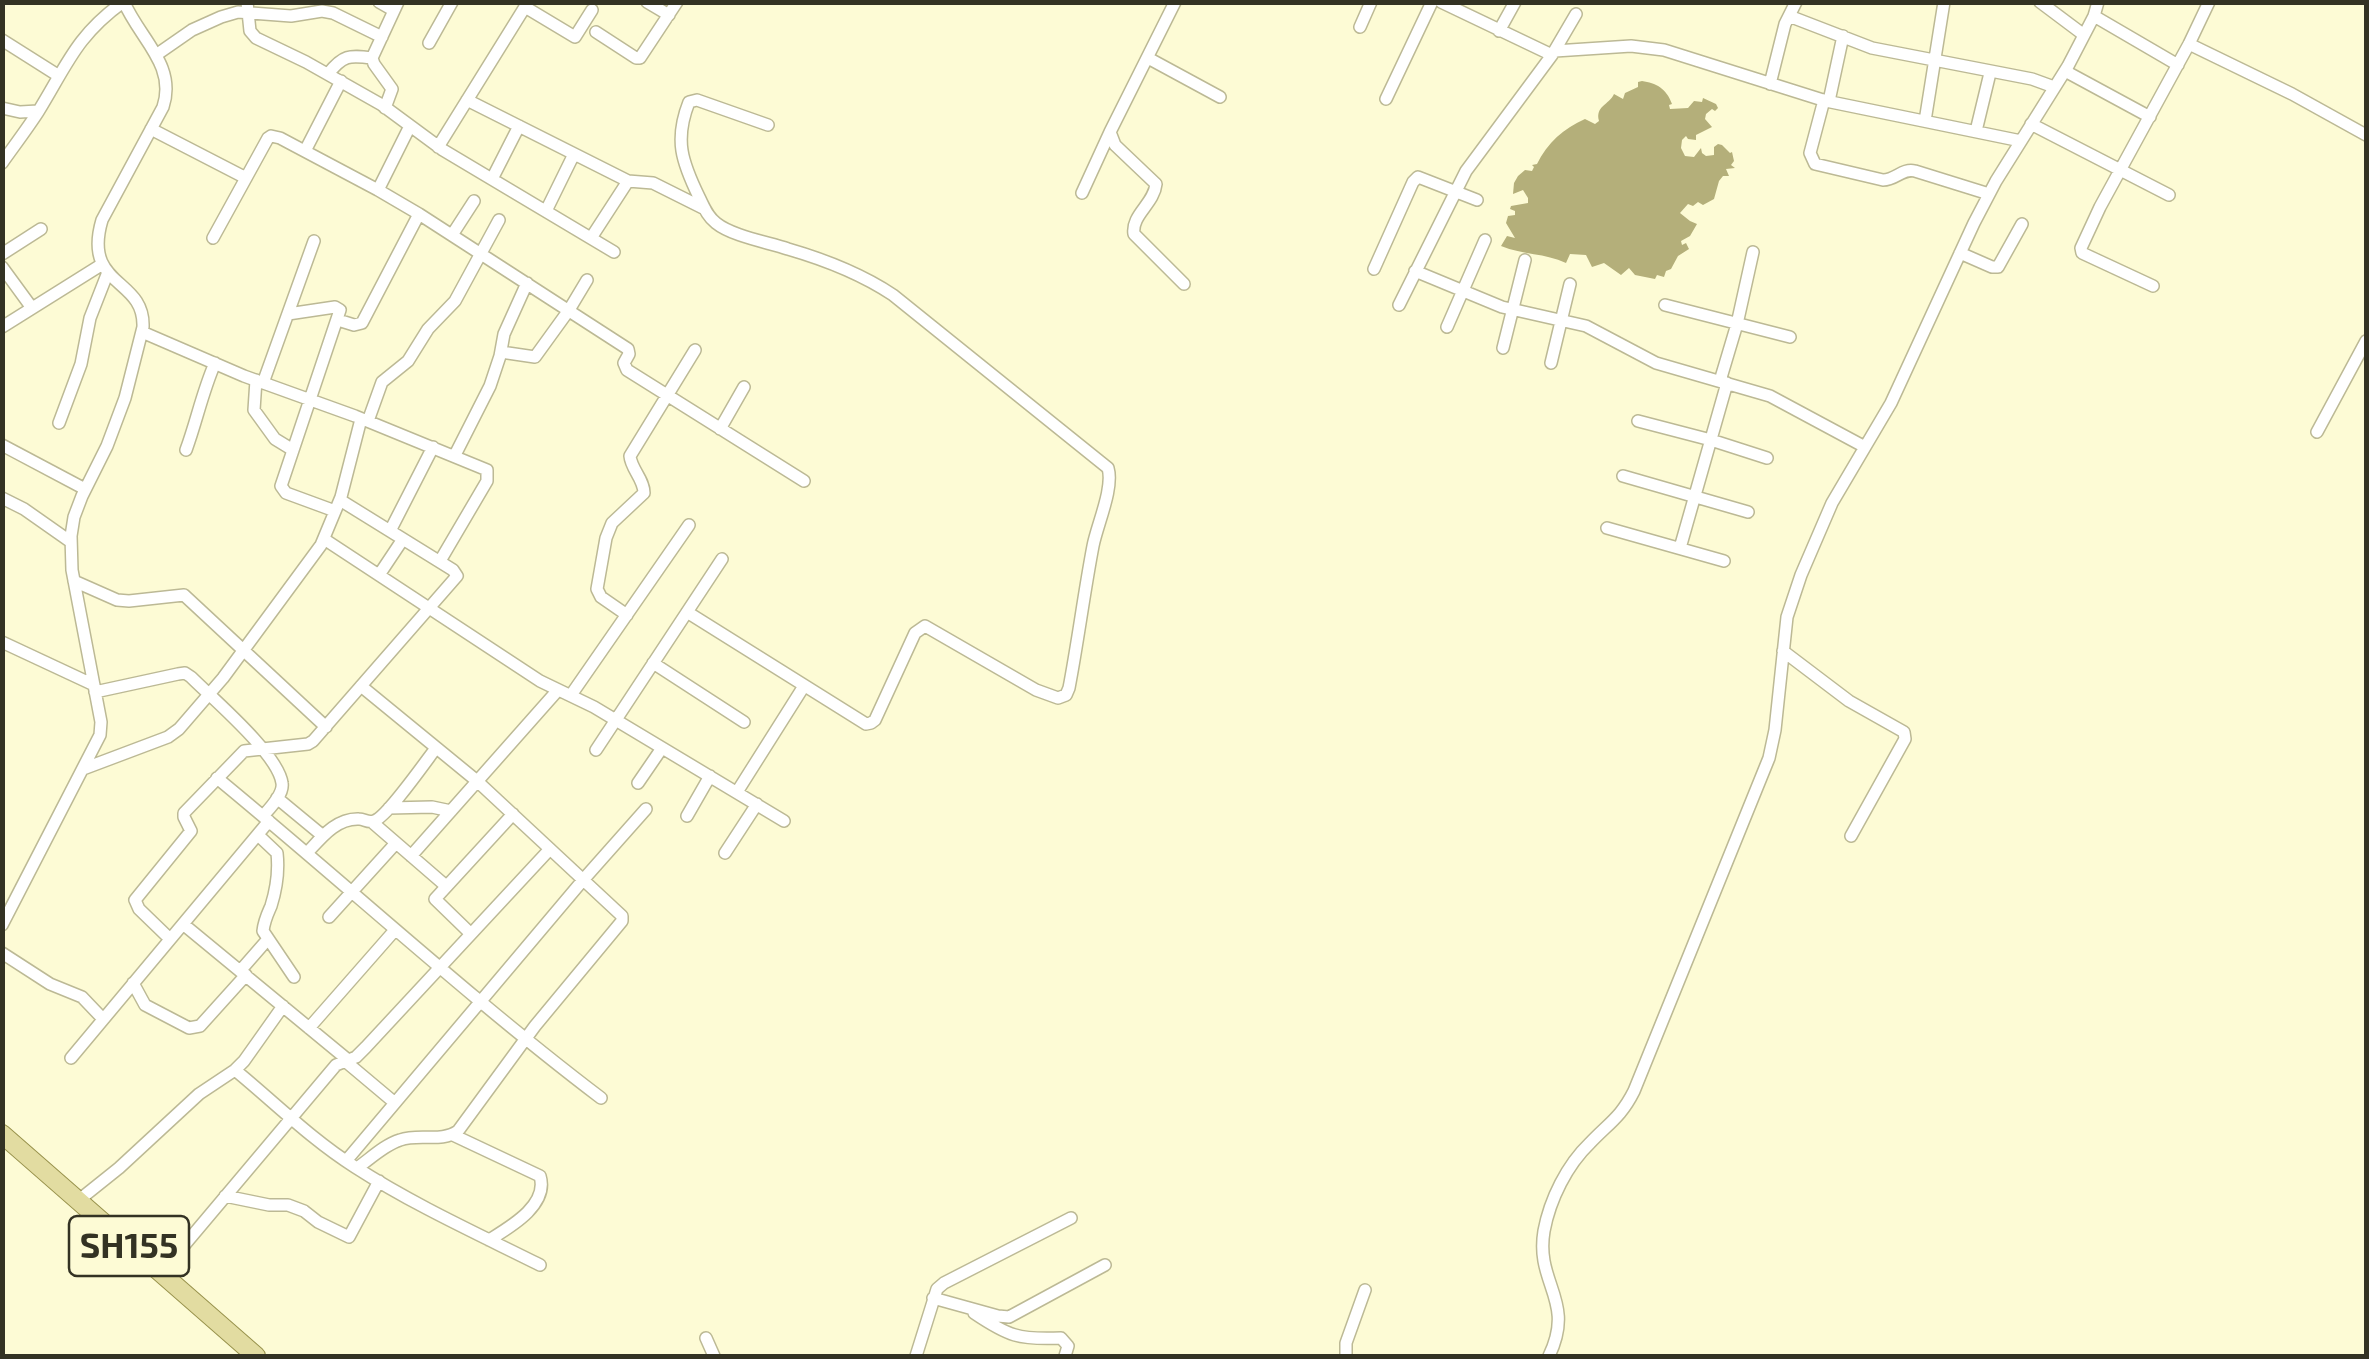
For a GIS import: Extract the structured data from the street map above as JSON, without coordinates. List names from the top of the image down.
{
  "streets": {
    "main road": ["SH155"]
  }
}
